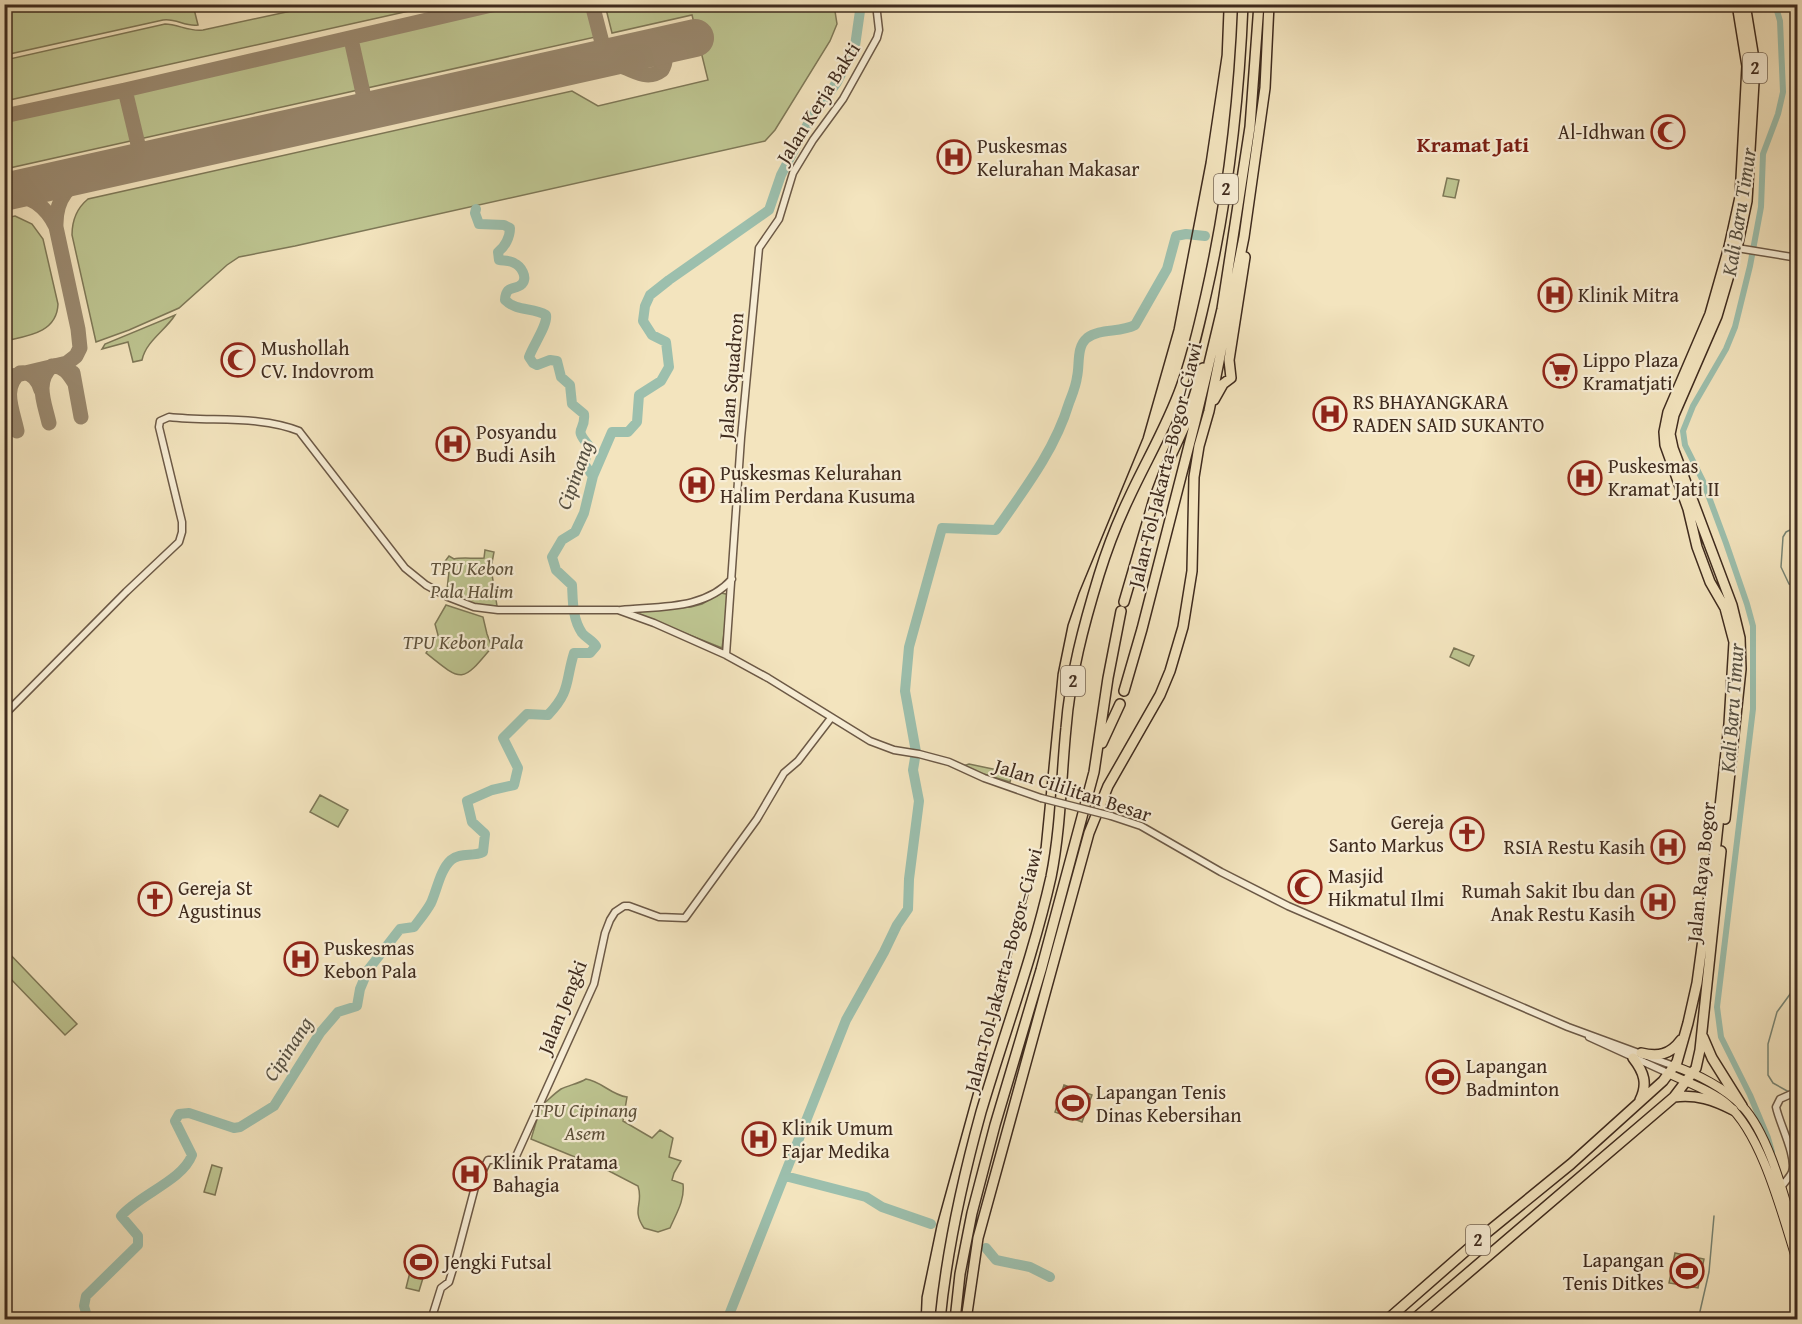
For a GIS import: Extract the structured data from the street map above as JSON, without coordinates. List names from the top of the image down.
{
  "streets": {
    "highway": ["2", "Jalan Tol Jakarta–Bogor–Ciawi", "Jalan Raya Bogor"],
    "main road": ["Jalan Cililitan Besar"],
    "street": ["Jalan Kerja Bakti", "Jalan Squadron", "Jalan Jengki"]
  },
  "crossings": [
    ["2", "Jalan Cililitan Besar"],
    ["2", "Jalan Raya Bogor"],
    ["Jalan Kerja Bakti", "Jalan Squadron"],
    ["Jalan Squadron", "Jalan Cililitan Besar"],
    ["Jalan Cililitan Besar", "Jalan Raya Bogor"],
    ["Jalan Cililitan Besar", "Jalan Jengki"]
  ],
  "districts": ["Kramat Jati"],
  "water": ["Kali Baru Timur", "Cipinang"],
  "parks": ["TPU Kebon Pala Halim", "TPU Kebon Pala", "TPU Cipinang Asem"],
  "places": {
    "mosque": ["Al-Idhwan", "Mushollah CV. Indovrom", "Masjid Hikmatul Ilmi"],
    "hospital": [
      "Puskesmas Kelurahan Makasar",
      "Klinik Mitra",
      "RS BHAYANGKARA RADEN SAID SUKANTO",
      "Posyandu Budi Asih",
      "Puskesmas Kramat Jati II",
      "Puskesmas Kelurahan Halim Perdana Kusuma",
      "RSIA Restu Kasih",
      "Rumah Sakit Ibu dan Anak Restu Kasih",
      "Puskesmas Kebon Pala",
      "Klinik Umum Fajar Medika",
      "Klinik Pratama Bahagia"
    ],
    "supermarket": ["Lippo Plaza Kramatjati"],
    "church": ["Gereja Santo Markus", "Gereja St Agustinus"],
    "sports": [
      "Lapangan Badminton",
      "Lapangan Tenis Dinas Kebersihan",
      "Jengki Futsal",
      "Lapangan Tenis Ditkes"
    ]
  }
}
